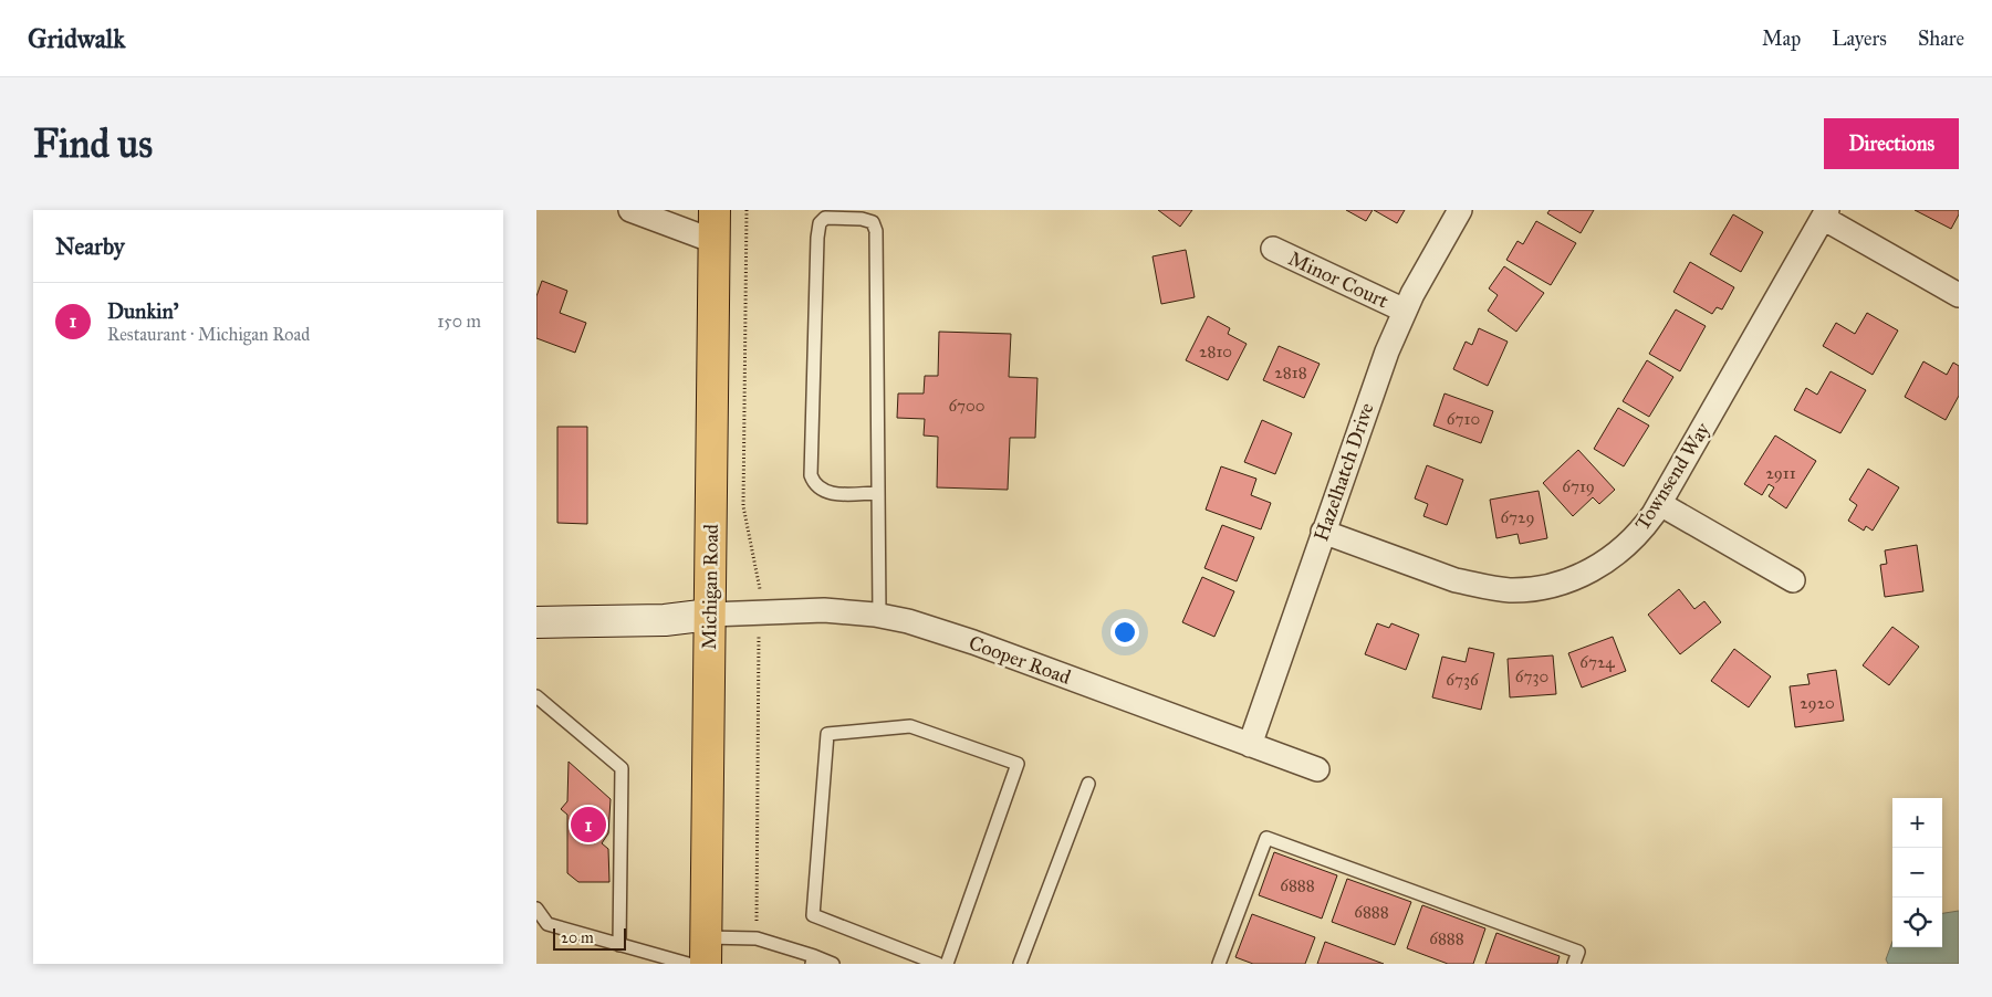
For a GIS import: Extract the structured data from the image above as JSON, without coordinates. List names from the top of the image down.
{
  "streets": {
    "main road": ["Michigan Road"],
    "street": [
      "Minor Court",
      "Hazelhatch Drive",
      "Townsend Way",
      "Cooper Road"
    ]
  },
  "crossings": [
    ["Minor Court", "Hazelhatch Drive"],
    ["Hazelhatch Drive", "Townsend Way"],
    ["Hazelhatch Drive", "Cooper Road"],
    ["Michigan Road", "Cooper Road"]
  ],
  "house_numbers": [
    "2810",
    "2818",
    "6700",
    "6710",
    "2911",
    "6719",
    "6729",
    "6724",
    "6730",
    "6736",
    "2920",
    "6888",
    "6888",
    "6888"
  ],
  "scale_bar": "20 m",
  "page": {
    "header": "Gridwalk",
    "nav": ["Map", "Layers", "Share"],
    "buttons": "Directions",
    "title": "Find us",
    "heading": "Nearby",
    "list": [
      {
        "mark": "1",
        "name": "Dunkin'",
        "note": "Restaurant · Michigan Road",
        "value": "150 m"
      }
    ],
    "map_buttons": ["+", "−"],
    "pins": "1",
    "scale": "20 m"
  }
}
